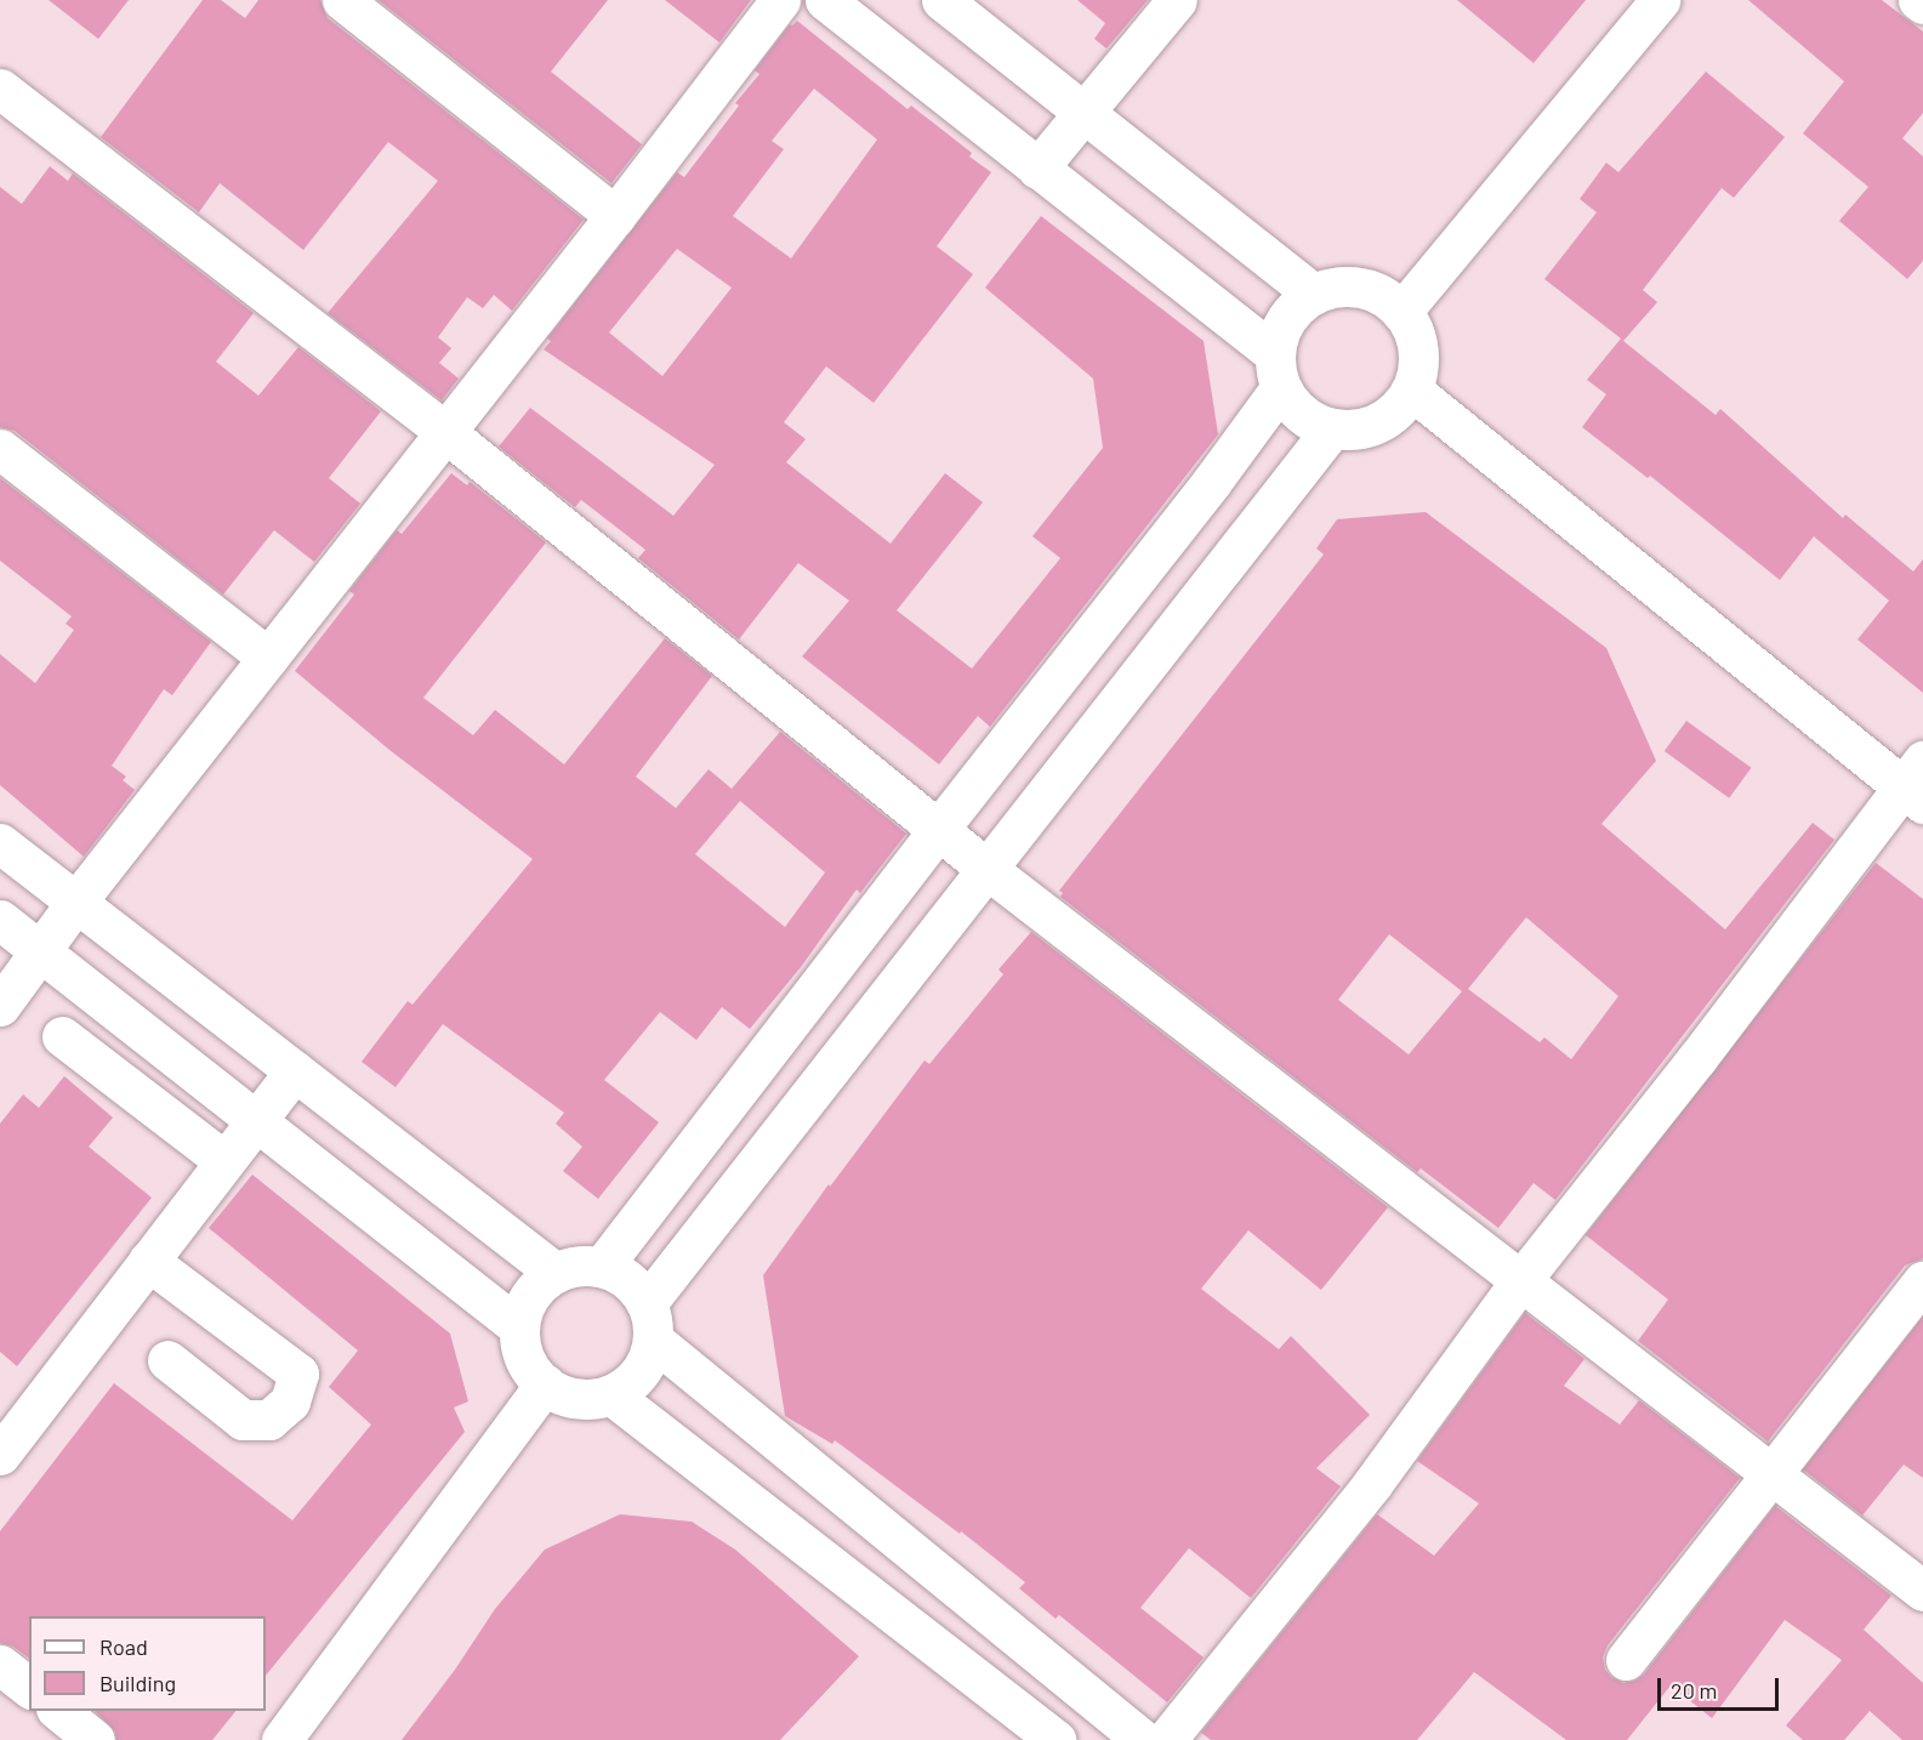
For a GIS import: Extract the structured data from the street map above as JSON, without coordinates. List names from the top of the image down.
{
  "legend": ["Road", "Building"],
  "scale_bar": "20 m"
}
